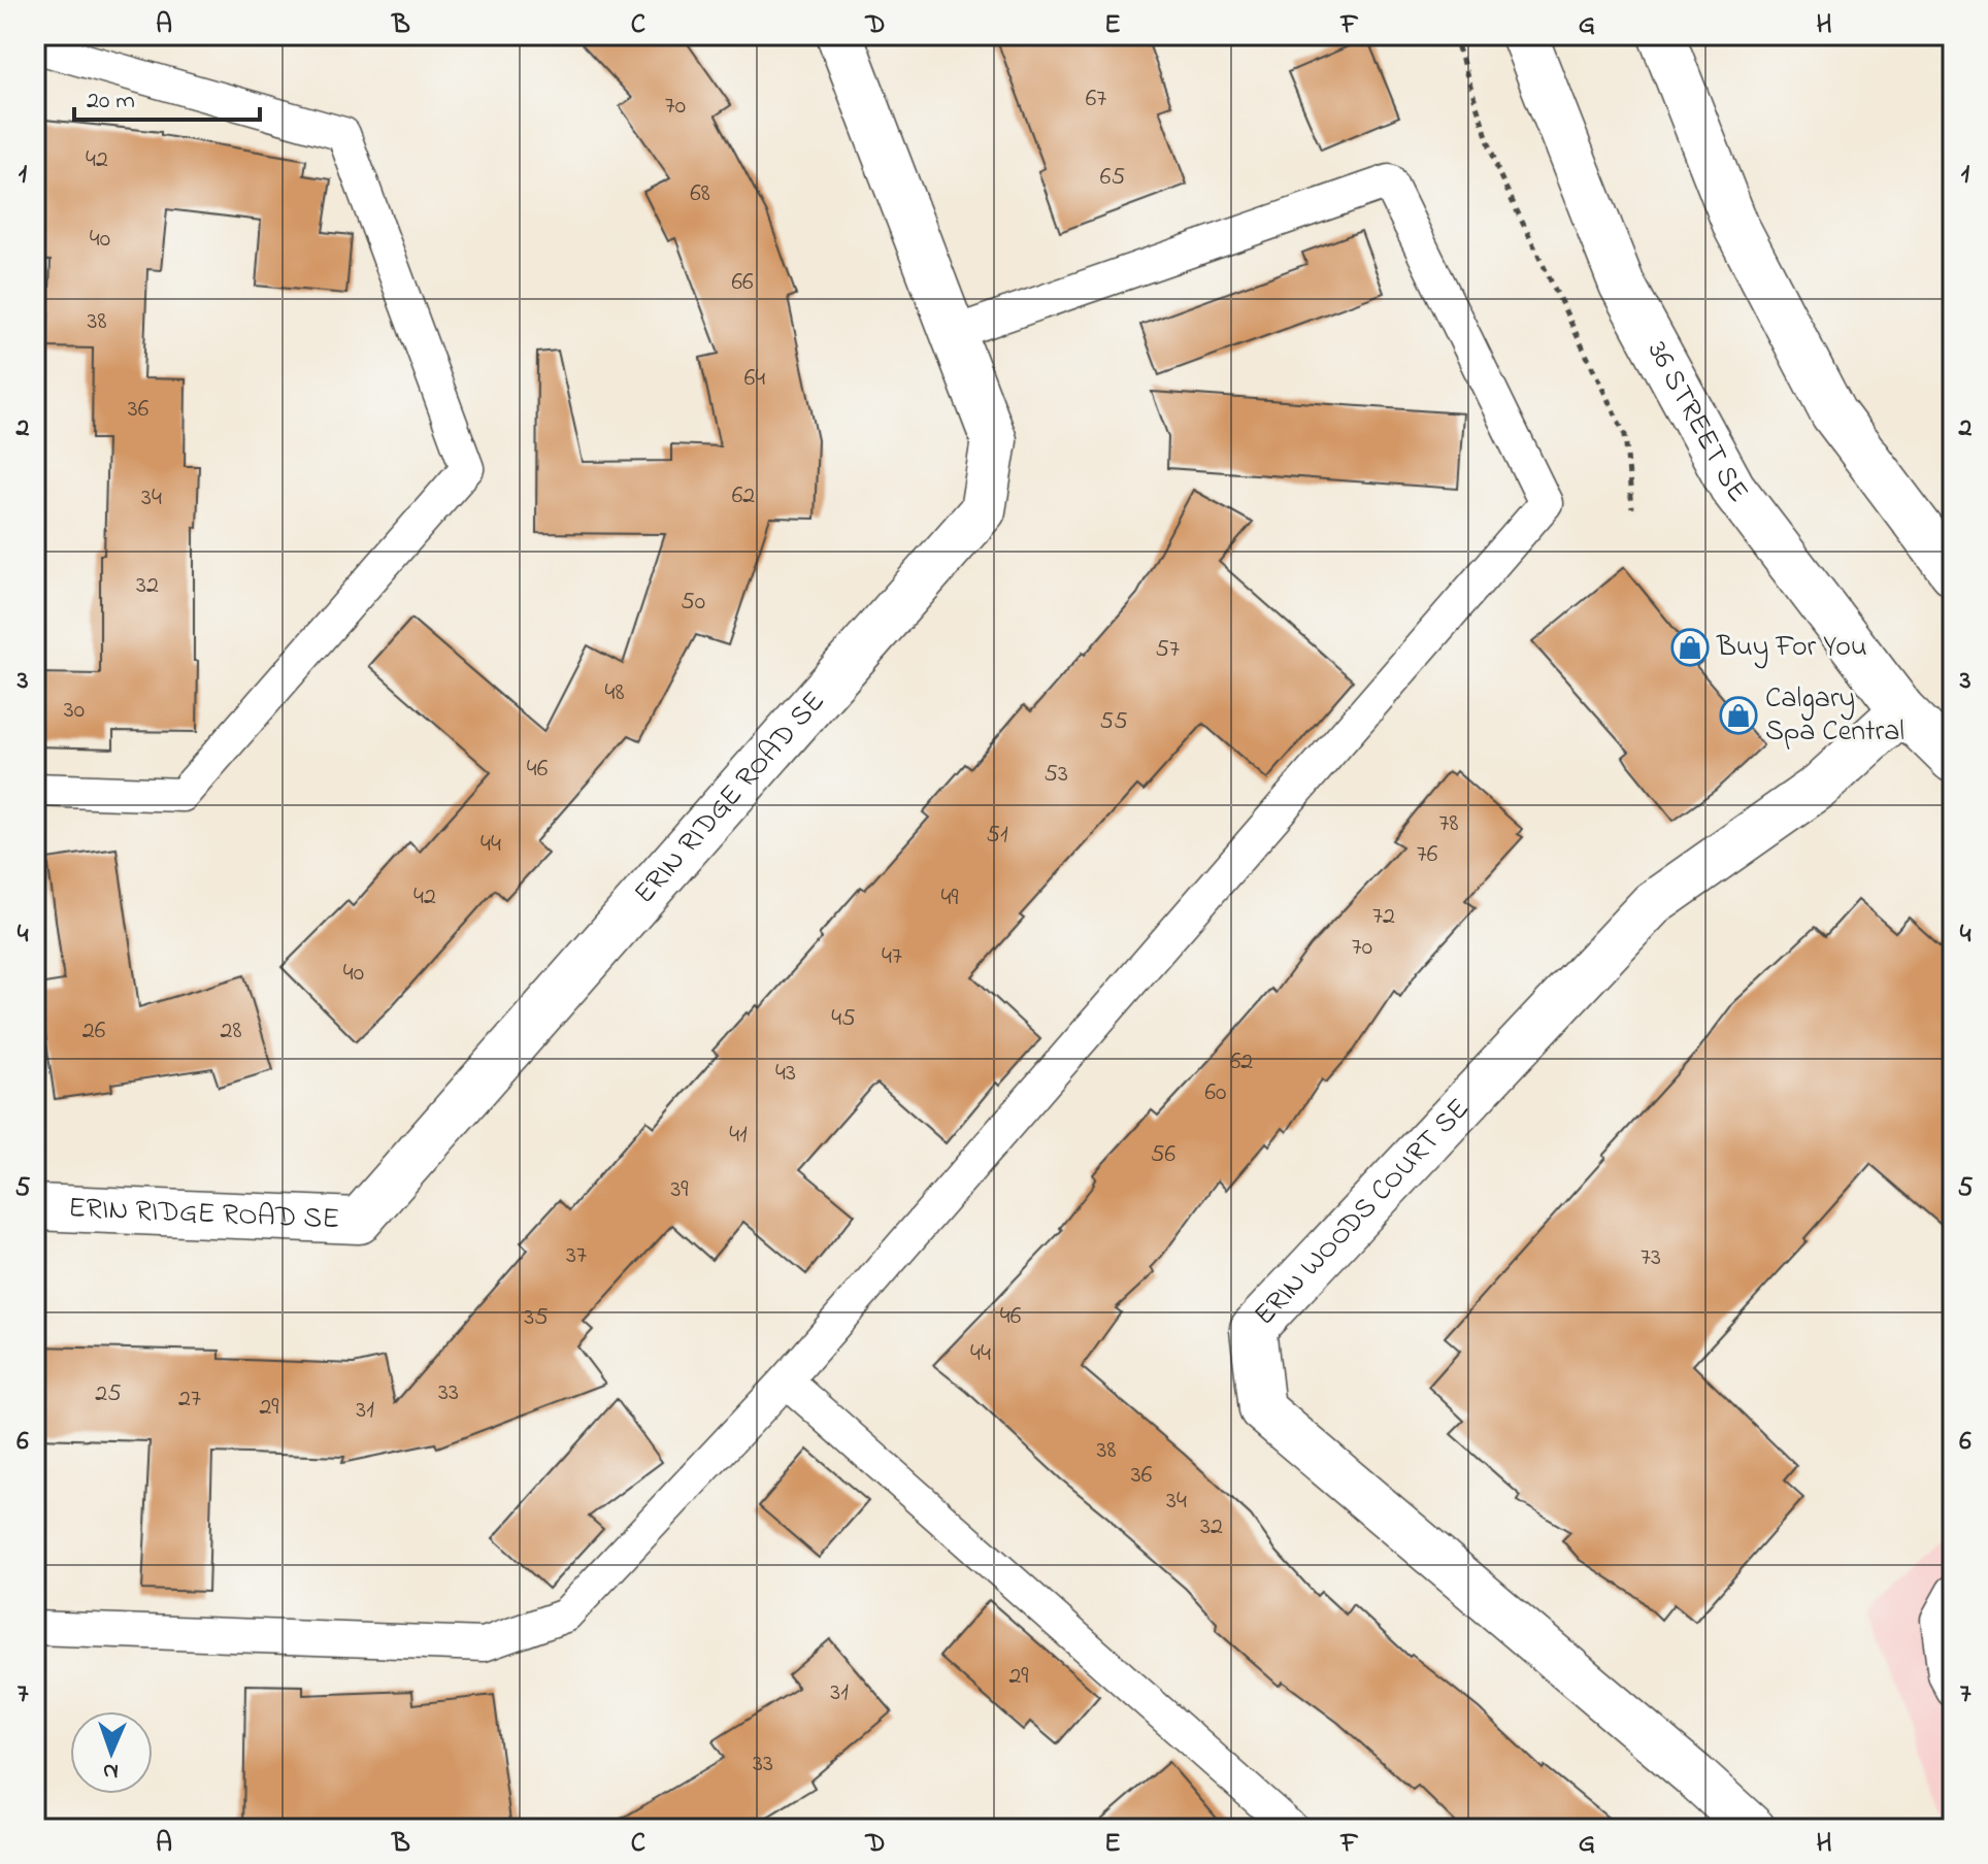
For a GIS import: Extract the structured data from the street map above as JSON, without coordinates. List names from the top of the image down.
{
  "streets": {
    "street": ["36 STREET SE", "ERIN RIDGE ROAD SE", "ERIN WOODS COURT SE"]
  },
  "crossings": [
    ["36 STREET SE", "ERIN WOODS COURT SE"]
  ],
  "places": {
    "shop": ["Buy For You", "Calgary Spa Central"]
  },
  "house_numbers": [
    "67",
    "70",
    "42",
    "65",
    "68",
    "40",
    "66",
    "38",
    "64",
    "36",
    "62",
    "34",
    "32",
    "50",
    "57",
    "48",
    "30",
    "55",
    "46",
    "53",
    "78",
    "51",
    "44",
    "76",
    "42",
    "49",
    "72",
    "70",
    "47",
    "40",
    "45",
    "26",
    "28",
    "62",
    "43",
    "60",
    "41",
    "56",
    "39",
    "37",
    "73",
    "46",
    "35",
    "44",
    "33",
    "25",
    "27",
    "29",
    "31",
    "38",
    "36",
    "34",
    "32",
    "29",
    "31",
    "33"
  ],
  "scale_bar": "20 m",
  "north": "bottom",
  "grid": {
    "columns": [
      "A",
      "B",
      "C",
      "D",
      "E",
      "F",
      "G",
      "H"
    ],
    "rows": [
      "1",
      "2",
      "3",
      "4",
      "5",
      "6",
      "7"
    ]
  }
}
